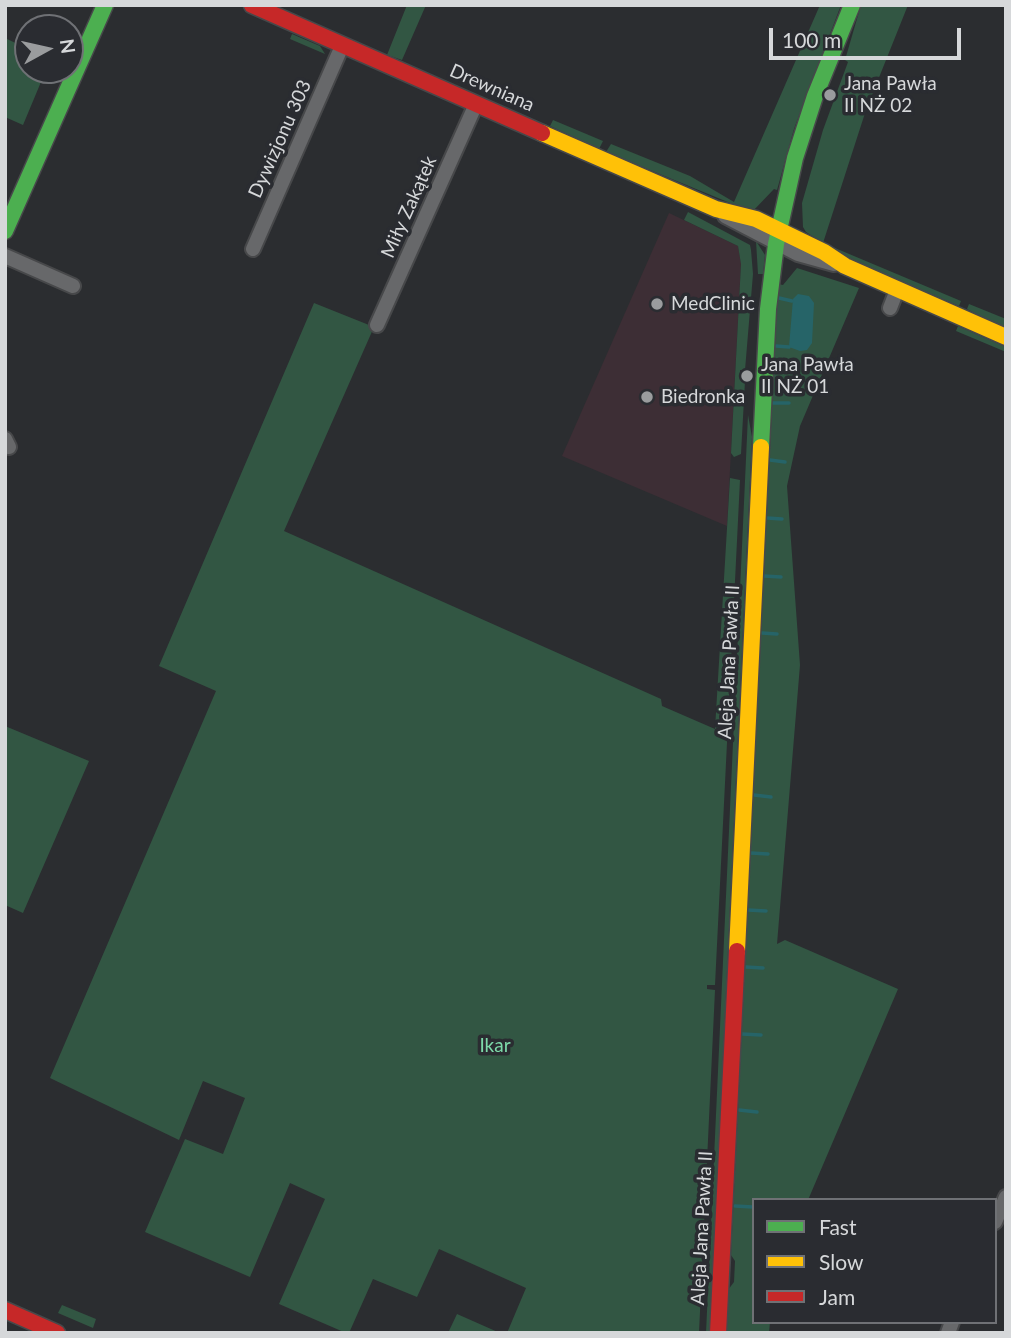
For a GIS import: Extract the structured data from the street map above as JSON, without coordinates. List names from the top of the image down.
{
  "streets": {
    "street": [
      "Drewniana",
      "Dywizjonu 303",
      "Miły Zakątek",
      "Aleja Jana Pawła II"
    ]
  },
  "crossings": [
    ["Drewniana", "Dywizjonu 303"],
    ["Drewniana", "Miły Zakątek"],
    ["Drewniana", "Aleja Jana Pawła II"]
  ],
  "parks": ["Ikar"],
  "places": [
    "Jana Pawła II NŻ 02",
    "MedClinic",
    "Jana Pawła II NŻ 01",
    "Biedronka"
  ],
  "legend": ["Fast", "Slow", "Jam"],
  "scale_bar": "100 m",
  "north": "right"
}
